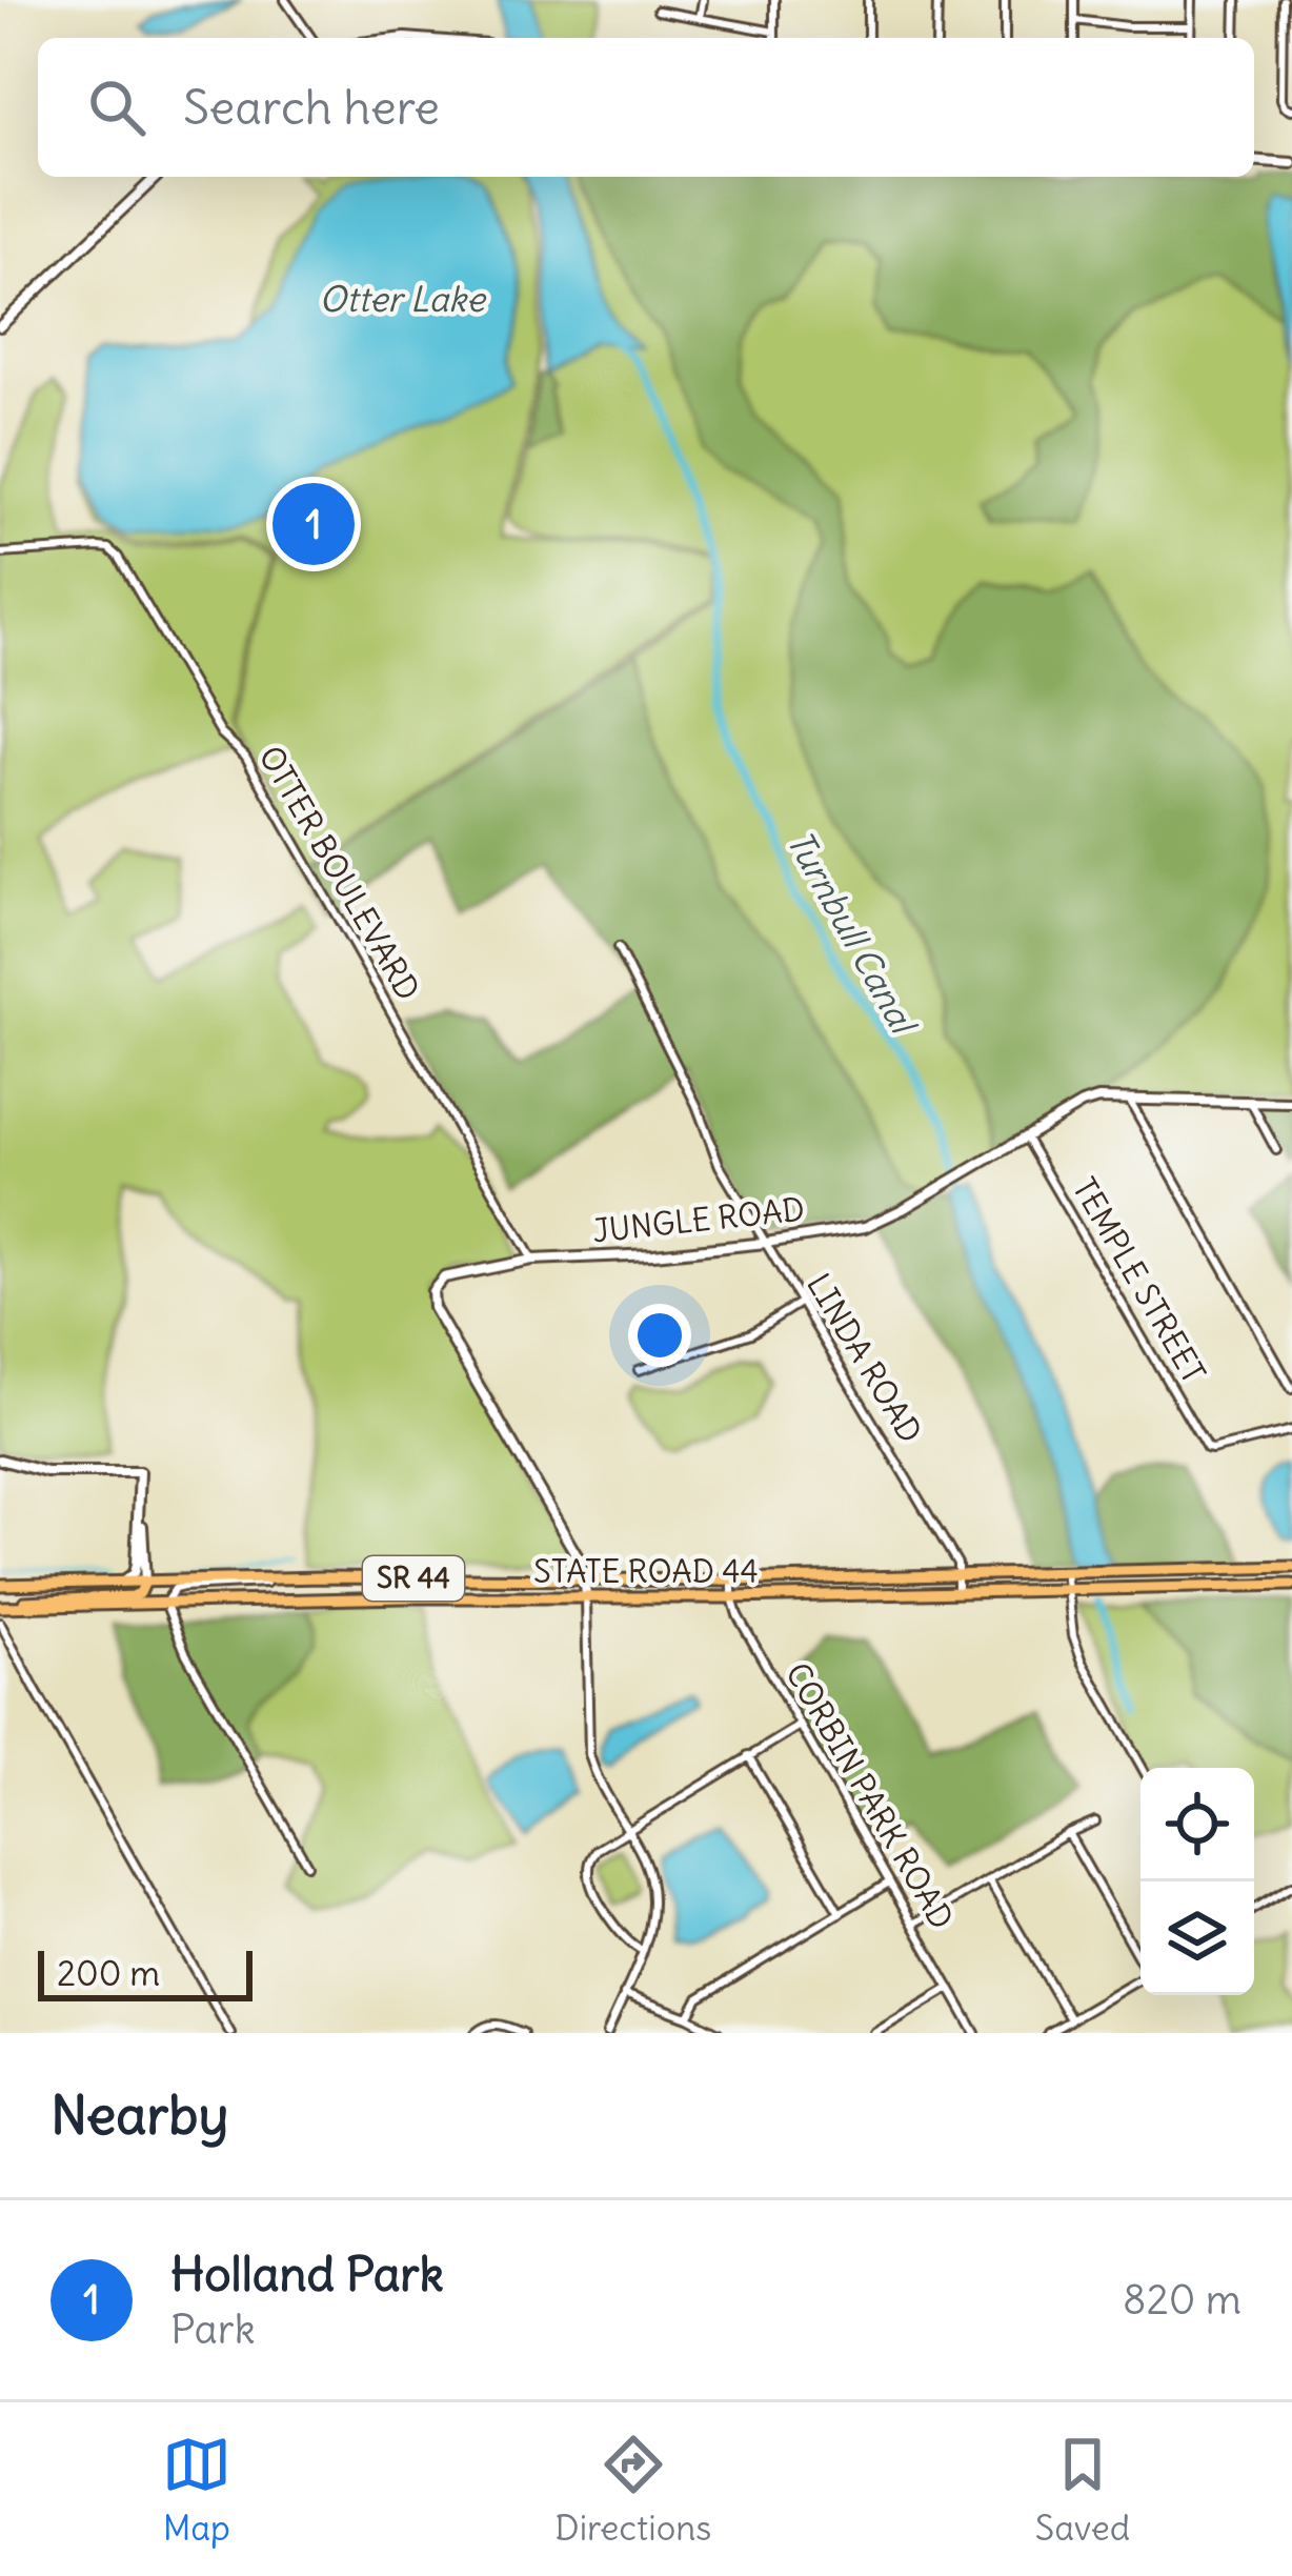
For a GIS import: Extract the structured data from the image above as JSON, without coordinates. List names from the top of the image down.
{
  "streets": {
    "main road": ["STATE ROAD 44", "SR 44"],
    "street": [
      "OTTER BOULEVARD",
      "JUNGLE ROAD",
      "TEMPLE STREET",
      "LINDA ROAD",
      "CORBIN PARK ROAD"
    ]
  },
  "crossings": [
    ["OTTER BOULEVARD", "JUNGLE ROAD"],
    ["JUNGLE ROAD", "TEMPLE STREET"],
    ["JUNGLE ROAD", "LINDA ROAD"],
    ["JUNGLE ROAD", "STATE ROAD 44"],
    ["LINDA ROAD", "STATE ROAD 44"],
    ["STATE ROAD 44", "CORBIN PARK ROAD"]
  ],
  "water": ["Otter Lake", "Turnbull Canal"],
  "scale_bar": "200 m",
  "page": {
    "search": "Search here",
    "pins": "1",
    "scale": "200 m",
    "heading": "Nearby",
    "list": [
      {
        "mark": "1",
        "name": "Holland Park",
        "note": "Park",
        "value": "820 m"
      }
    ],
    "nav": ["Map", "Directions", "Saved"]
  }
}
